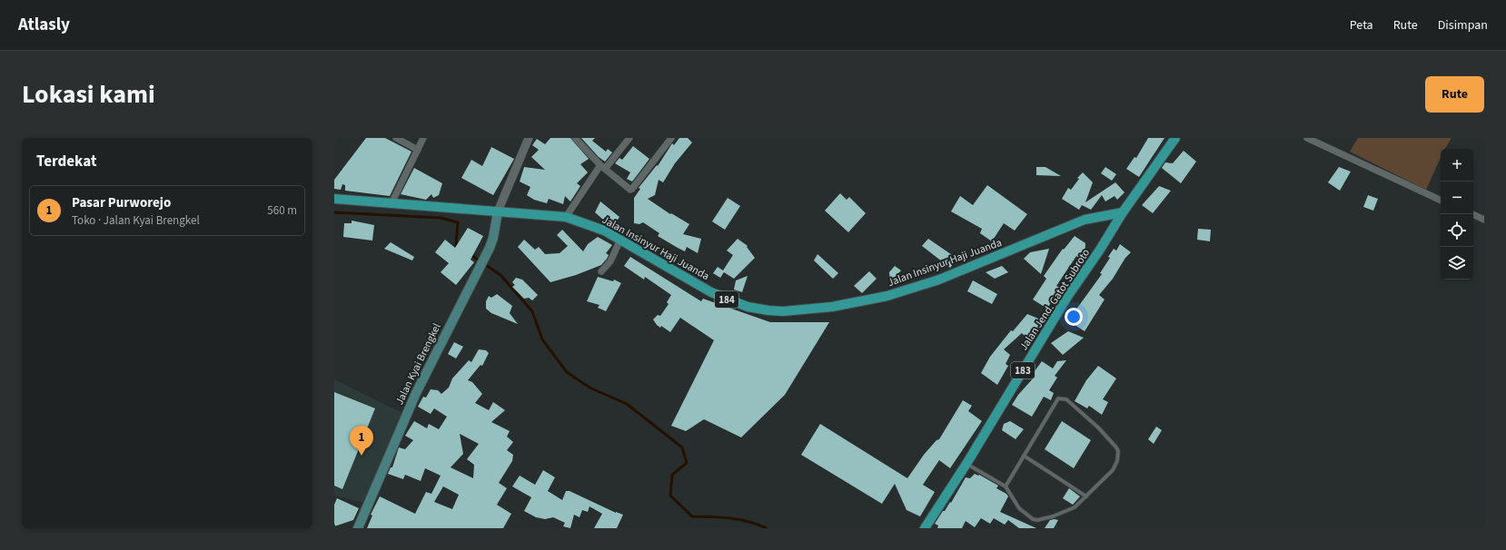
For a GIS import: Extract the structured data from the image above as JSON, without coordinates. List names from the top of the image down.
{
  "streets": {
    "main road": [
      "Jalan Insinyur Haji Juanda",
      "184",
      "Jalan Jend. Gatot Subroto",
      "Jalan Kyai Brengkel",
      "183"
    ]
  },
  "crossings": [
    ["Jalan Insinyur Haji Juanda", "Jalan Jend. Gatot Subroto"],
    ["Jalan Insinyur Haji Juanda", "Jalan Kyai Brengkel"]
  ],
  "page": {
    "header": "Atlasly",
    "nav": ["Peta", "Rute", "Disimpan"],
    "title": "Lokasi kami",
    "buttons": "Rute",
    "heading": "Terdekat",
    "map_buttons": ["+", "−"],
    "list": [
      {
        "mark": "1",
        "name": "Pasar Purworejo",
        "note": "Toko · Jalan Kyai Brengkel",
        "value": "560 m"
      }
    ],
    "pins": "1"
  }
}
